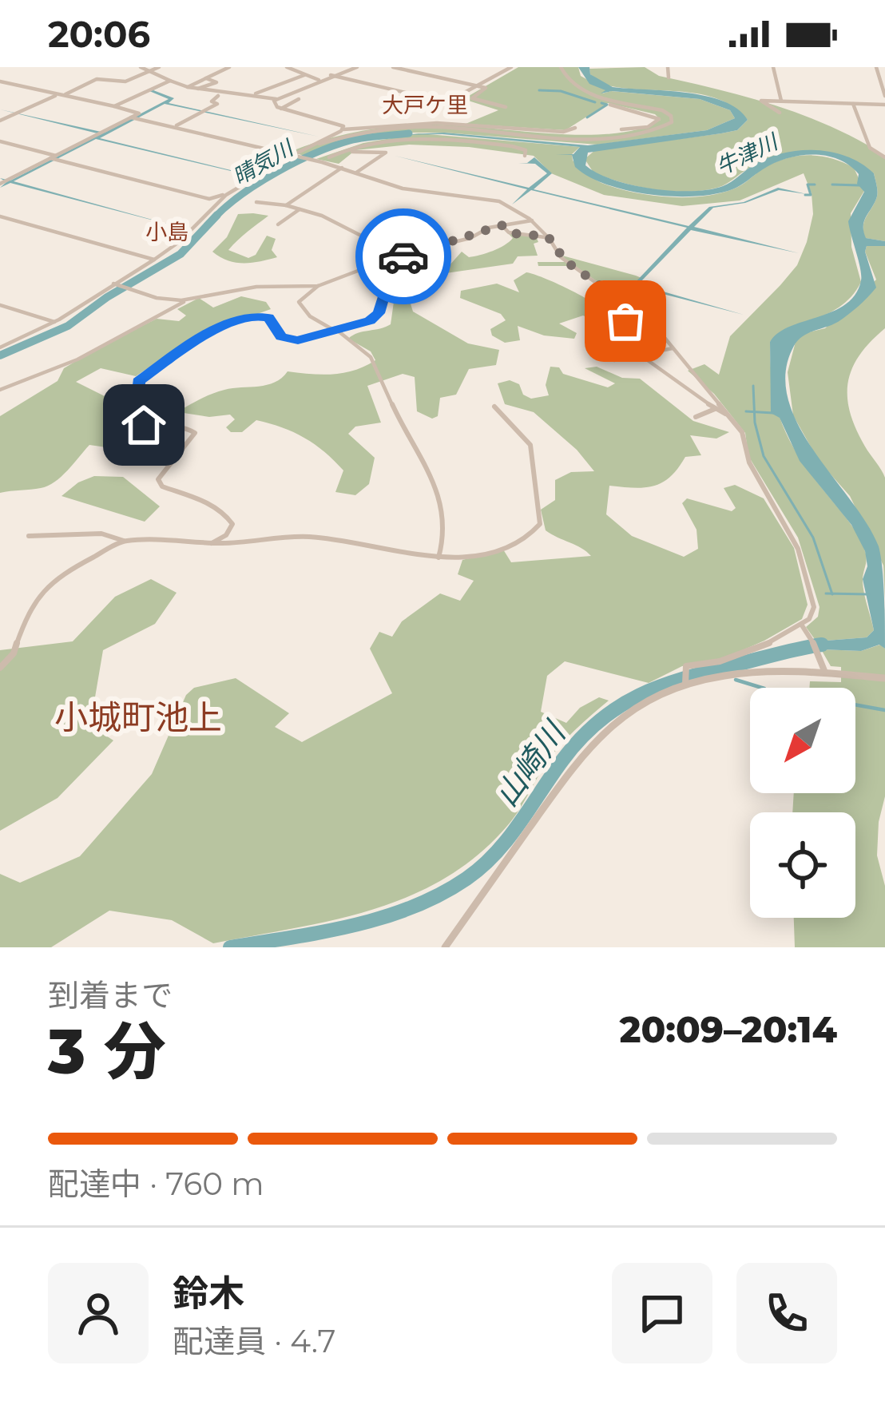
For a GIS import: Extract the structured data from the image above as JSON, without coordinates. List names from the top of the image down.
{
  "districts": ["大戸ケ里", "小島", "小城町池上"],
  "water": ["牛津川", "晴気川", "山崎川"],
  "north": "bottom left",
  "page": {
    "status": "20:06",
    "heading": ["3 分", "到着まで", "20:09–20:14"],
    "panel": ["鈴木", "配達員 · 4.7"],
    "bar": "配達中 · 760 m"
  }
}
